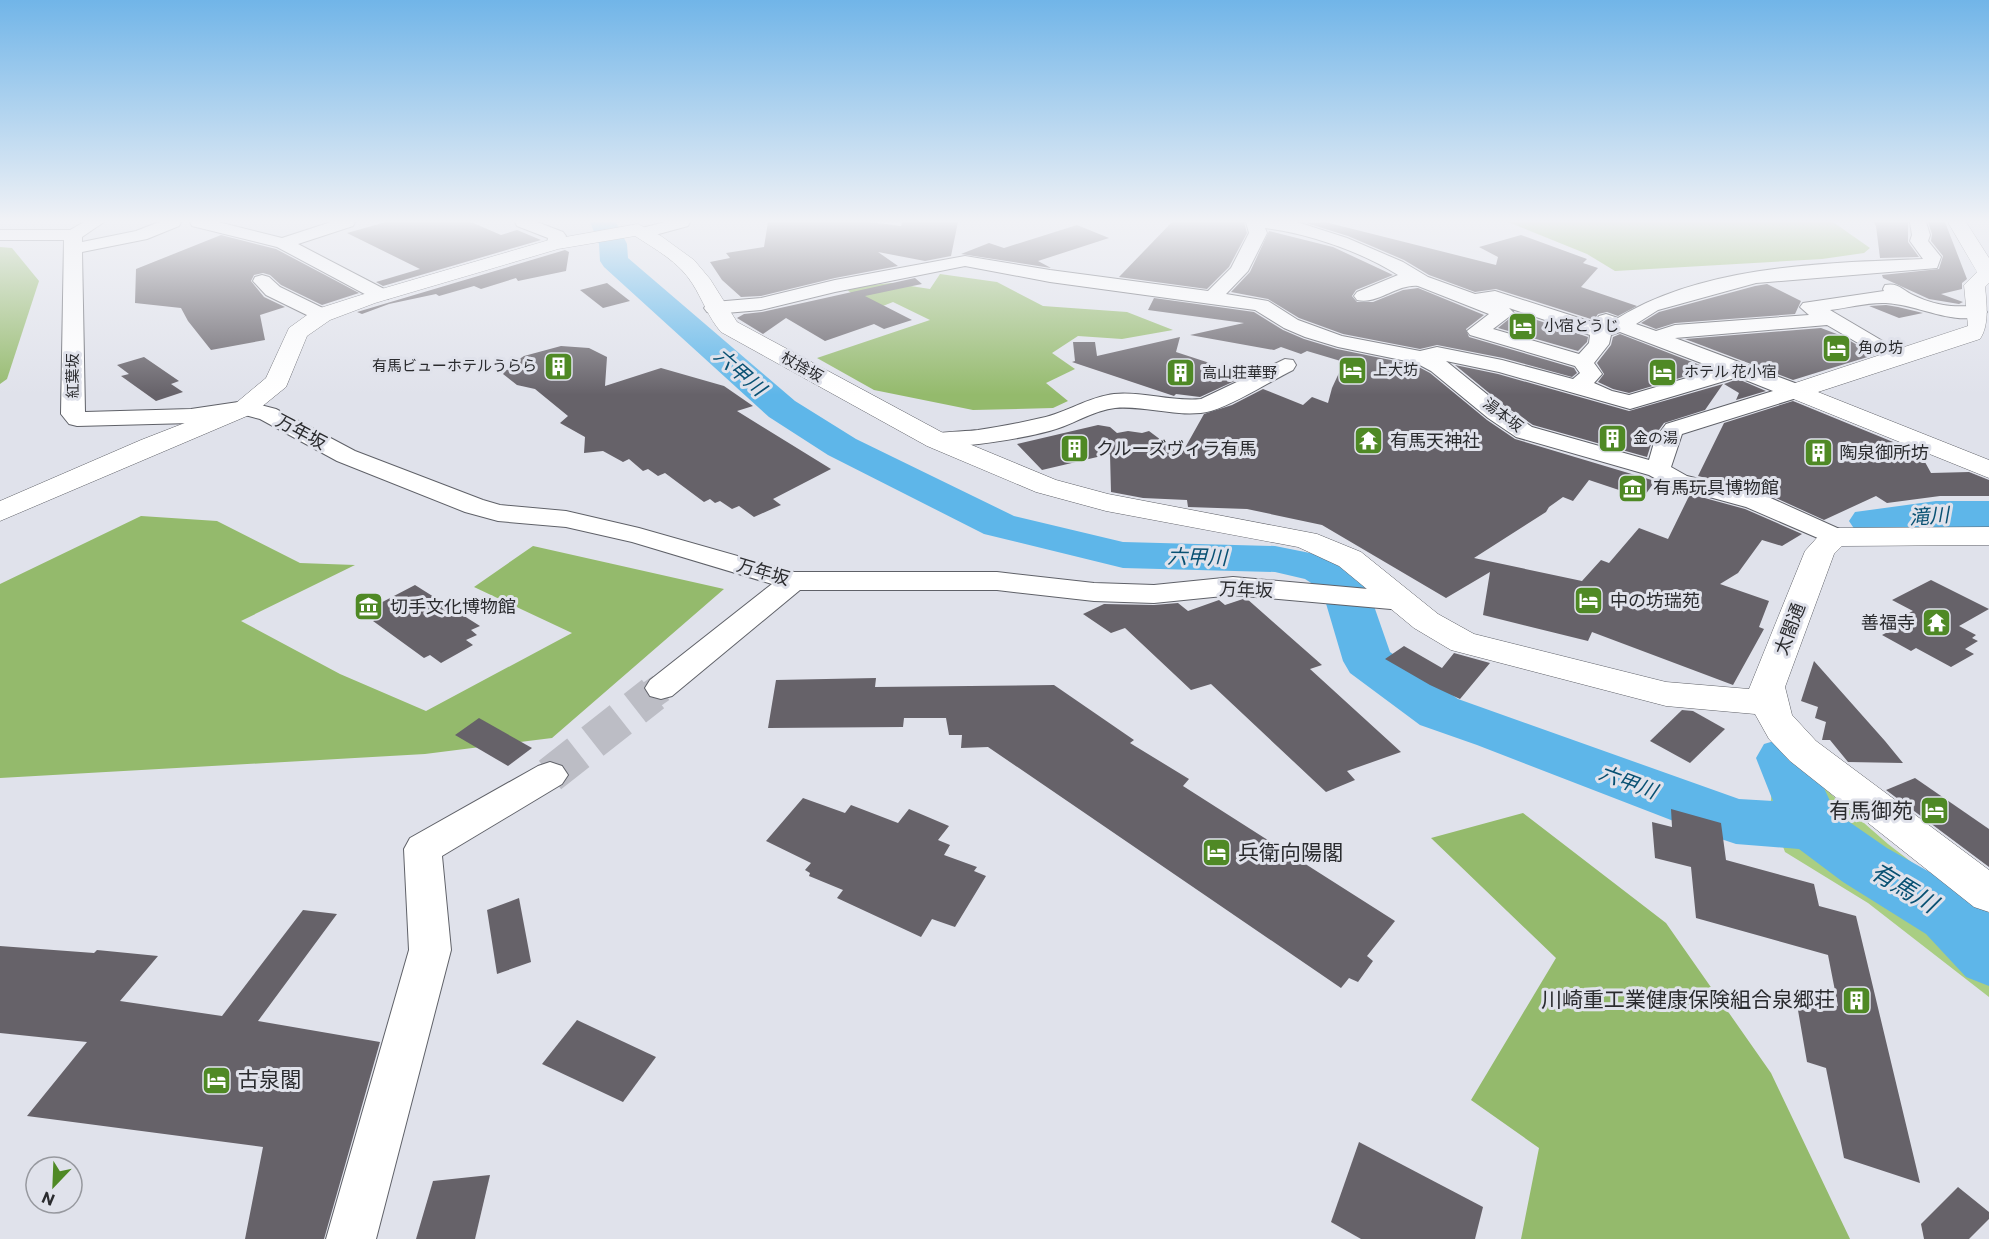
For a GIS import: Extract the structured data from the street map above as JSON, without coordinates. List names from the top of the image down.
{
  "streets": {
    "street": [
      "杖捨坂",
      "紅葉坂",
      "湯本坂",
      "万年坂",
      "太閤通"
    ]
  },
  "crossings": [
    ["杖捨坂", "湯本坂"],
    ["杖捨坂", "万年坂"],
    ["杖捨坂", "太閤通"],
    ["紅葉坂", "万年坂"],
    ["湯本坂", "太閤通"]
  ],
  "water": ["六甲川", "滝川", "有馬川"],
  "places": {
    "hotel": [
      "小宿とうじ",
      "角の坊",
      "上大坊",
      "ホテル 花小宿",
      "中の坊瑞苑",
      "有馬御苑",
      "兵衛向陽閣",
      "古泉閣"
    ],
    "building": [
      "有馬ビューホテルうらら",
      "高山荘華野",
      "金の湯",
      "クルーズヴィラ有馬",
      "陶泉御所坊",
      "川崎重工業健康保険組合泉郷荘"
    ],
    "temple": ["有馬天神社", "善福寺"],
    "museum": ["有馬玩具博物館", "切手文化博物館"]
  },
  "north": "bottom left"
}
